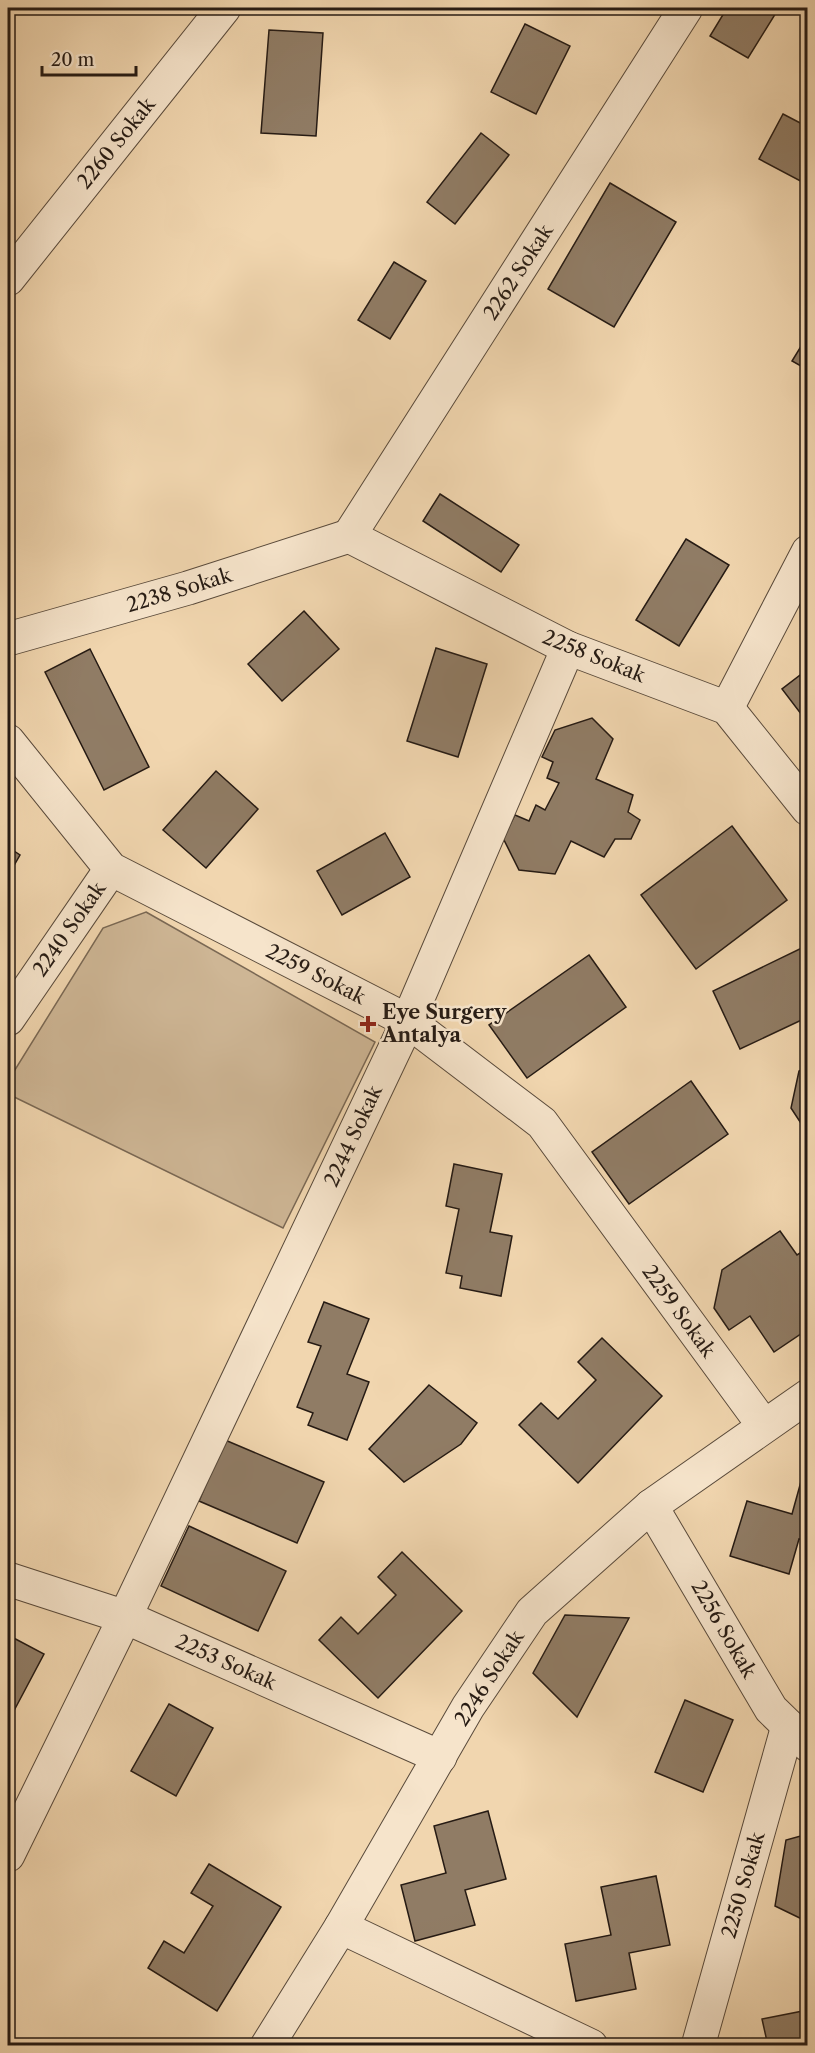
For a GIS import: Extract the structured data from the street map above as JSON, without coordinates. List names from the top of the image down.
{
  "streets": {
    "street": [
      "2260 Sokak",
      "2262 Sokak",
      "2238 Sokak",
      "2258 Sokak",
      "2240 Sokak",
      "2259 Sokak",
      "2244 Sokak",
      "2256 Sokak",
      "2253 Sokak",
      "2246 Sokak",
      "2250 Sokak"
    ]
  },
  "crossings": [
    ["2262 Sokak", "2238 Sokak"],
    ["2262 Sokak", "2258 Sokak"],
    ["2238 Sokak", "2258 Sokak"],
    ["2258 Sokak", "2244 Sokak"],
    ["2240 Sokak", "2259 Sokak"],
    ["2259 Sokak", "2244 Sokak"],
    ["2259 Sokak", "2246 Sokak"],
    ["2244 Sokak", "2253 Sokak"],
    ["2256 Sokak", "2246 Sokak"],
    ["2256 Sokak", "2250 Sokak"],
    ["2253 Sokak", "2246 Sokak"]
  ],
  "places": {
    "health": ["Eye Surgery Antalya"]
  },
  "scale_bar": "20 m"
}
